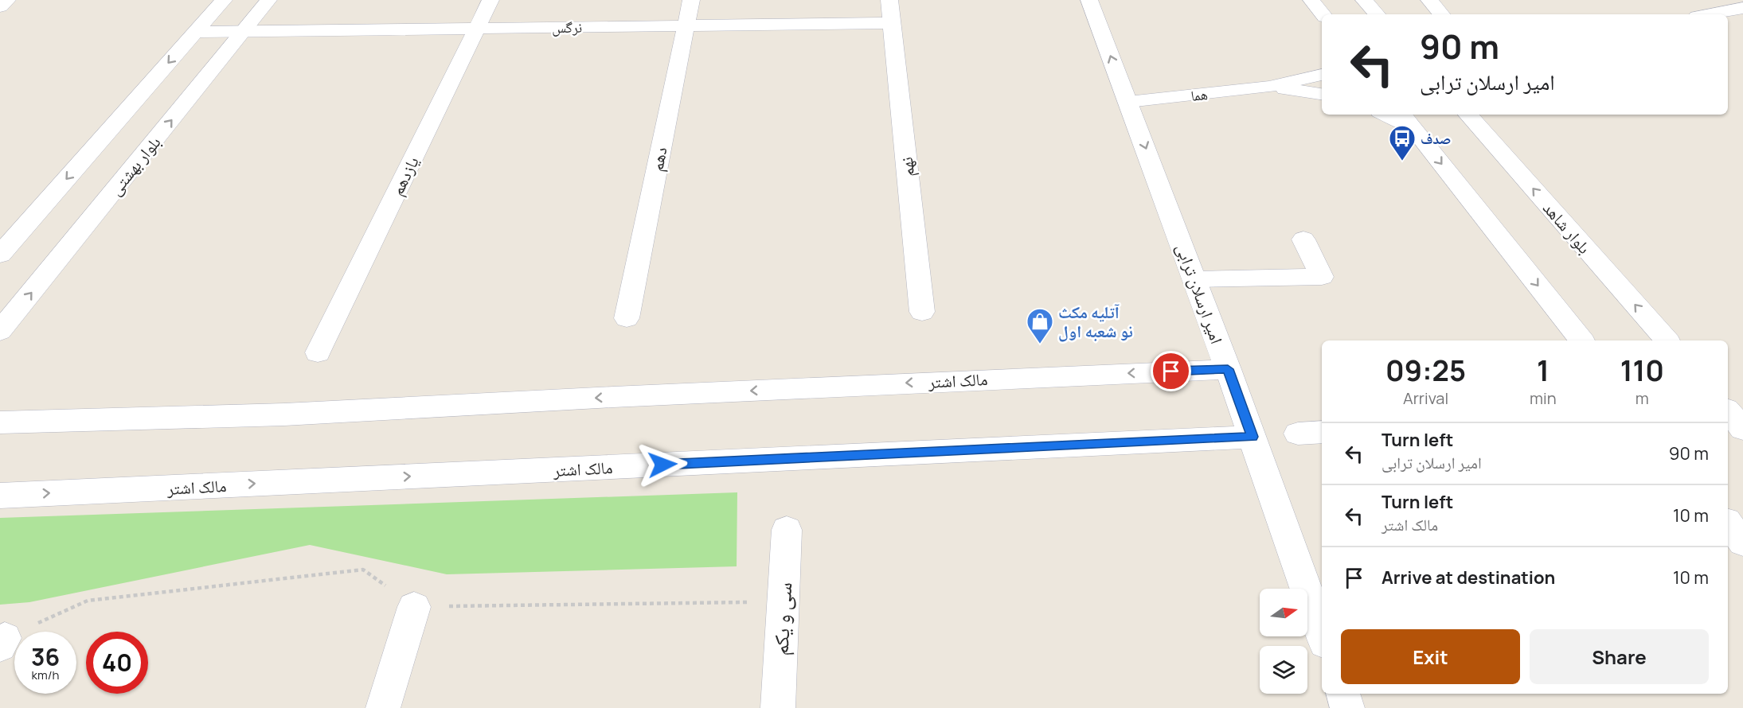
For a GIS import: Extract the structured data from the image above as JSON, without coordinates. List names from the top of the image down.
{
  "streets": {
    "street": [
      "نرگس",
      "هما",
      "دهم",
      "بلوار بهشتی",
      "نهم",
      "یازدهم",
      "بلوار شاهد",
      "امیر ارسلان ترابی",
      "مالک اشتر",
      "سی و یکم"
    ]
  },
  "crossings": [
    ["نرگس", "دهم"],
    ["نرگس", "بلوار بهشتی"],
    ["نرگس", "نهم"],
    ["نرگس", "یازدهم"],
    ["هما", "امیر ارسلان ترابی"],
    ["امیر ارسلان ترابی", "مالک اشتر"]
  ],
  "places": {
    "bus stop": ["صدف"],
    "shop": ["آتلیه مکث نو شعبه اول"]
  },
  "north": "right",
  "page": {
    "turn": ["90 m", "امیر ارسلان ترابی"],
    "eta": [
      "09:25",
      "Arrival",
      "1",
      "min",
      "110",
      "m"
    ],
    "list": [
      {
        "name": "Turn left",
        "note": "امیر ارسلان ترابی",
        "value": "90 m"
      },
      {
        "name": "Turn left",
        "note": "مالک اشتر",
        "value": "10 m"
      },
      {
        "name": "Arrive at destination",
        "value": "10 m"
      }
    ],
    "buttons": ["Exit", "Share"],
    "speed": "36 km/h",
    "limit": "40"
  }
}
